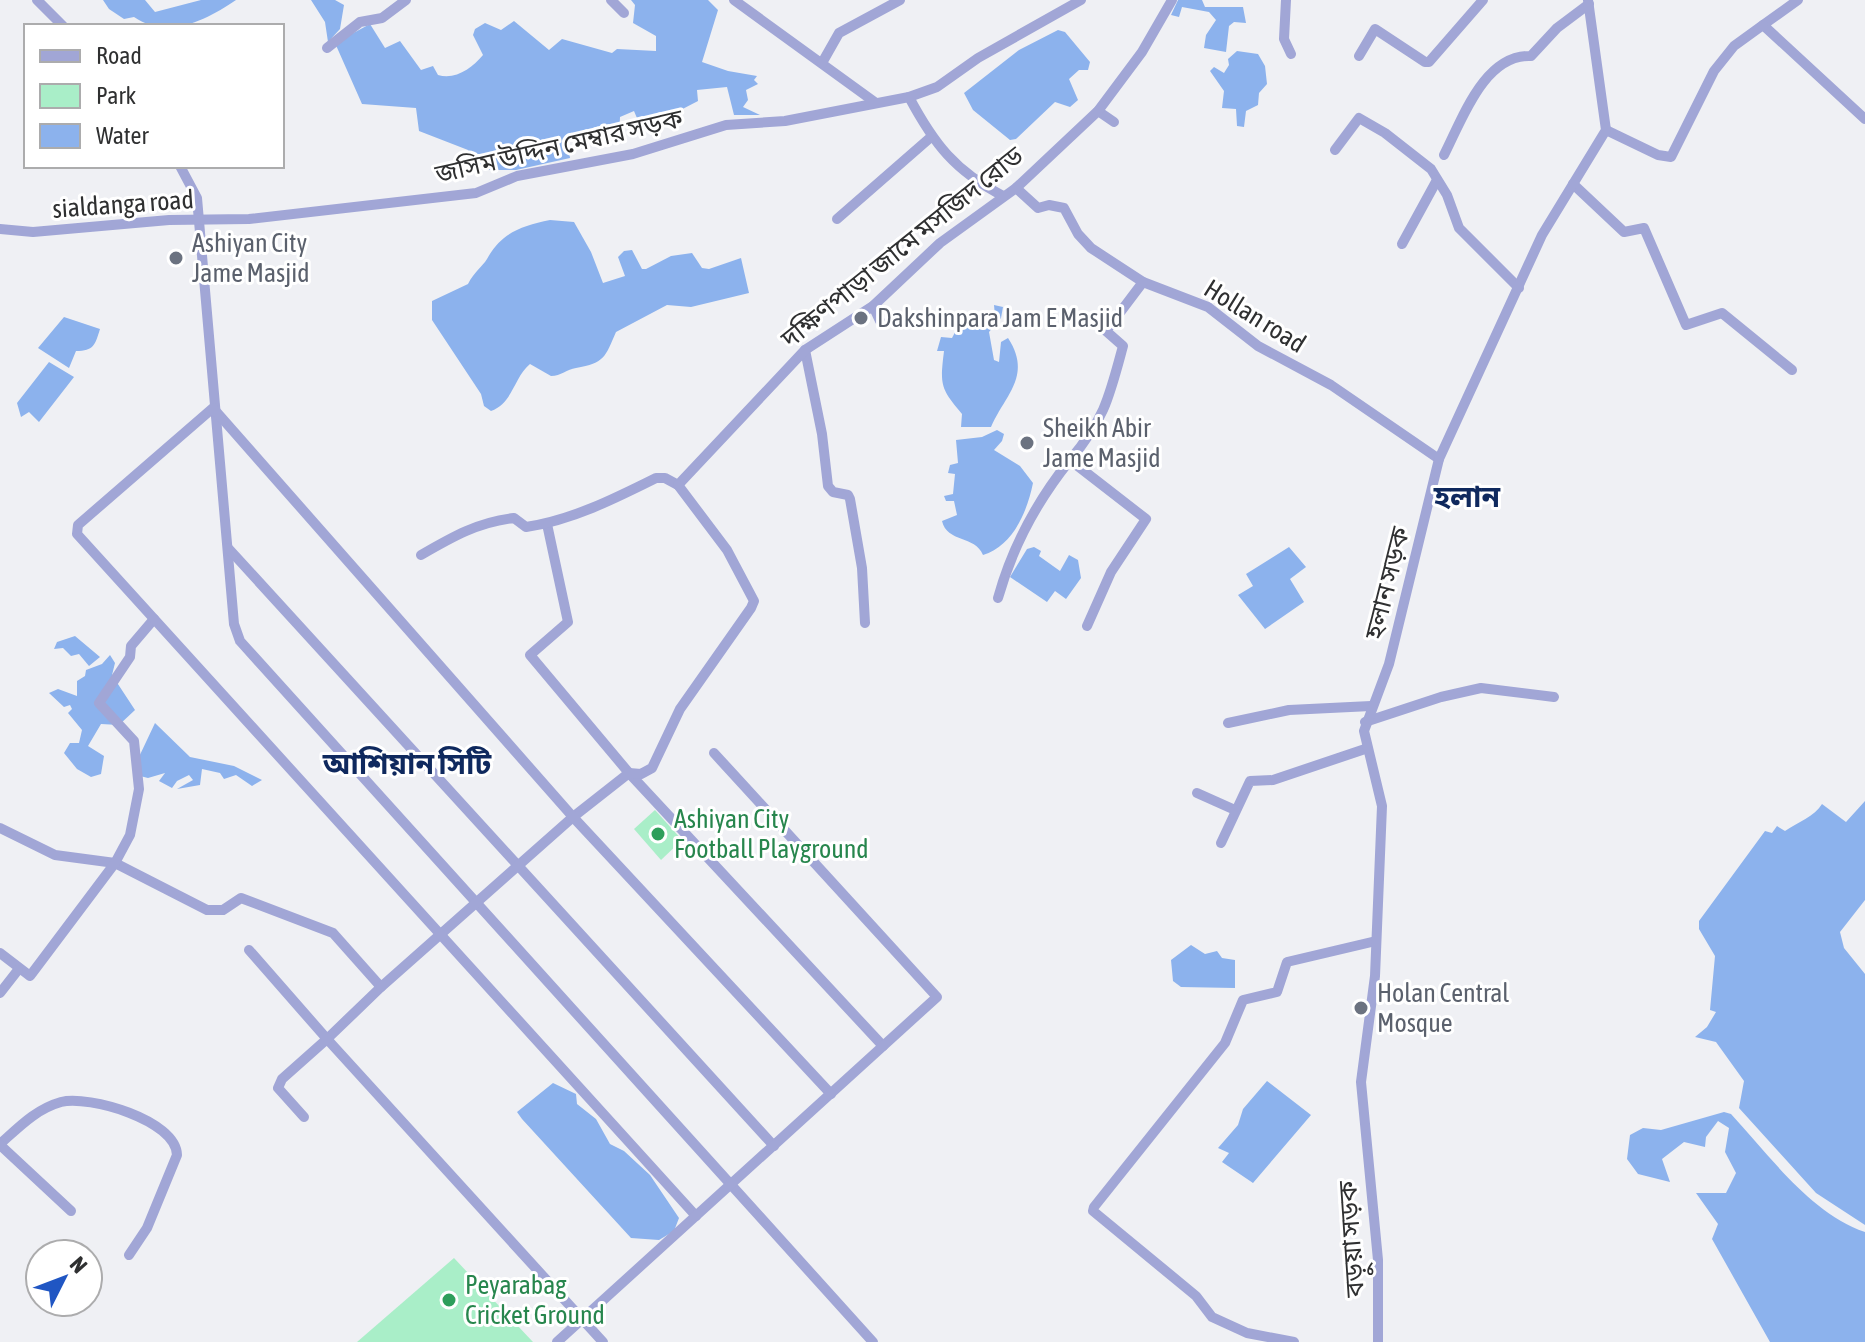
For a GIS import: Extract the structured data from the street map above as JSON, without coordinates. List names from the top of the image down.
{
  "streets": {
    "street": [
      "জসিম উদ্দিন মেম্বার সড়ক",
      "sialdanga road",
      "দক্ষিণপাড়া জামে মসজিদ রোড",
      "Hollan road",
      "হলান সড়ক",
      "বড়ুয়া সড়ক"
    ]
  },
  "crossings": [
    ["জসিম উদ্দিন মেম্বার সড়ক", "sialdanga road"],
    ["দক্ষিণপাড়া জামে মসজিদ রোড", "Hollan road"],
    ["Hollan road", "হলান সড়ক"],
    ["হলান সড়ক", "বড়ুয়া সড়ক"]
  ],
  "districts": ["হলান", "আশিয়ান সিটি"],
  "places": [
    "Ashiyan City Jame Masjid",
    "Dakshinpara Jam E Masjid",
    "Sheikh Abir Jame Masjid",
    "Ashiyan City Football Playground",
    "Holan Central Mosque",
    "Peyarabag Cricket Ground"
  ],
  "legend": ["Road", "Park", "Water"],
  "north": "top right"
}
